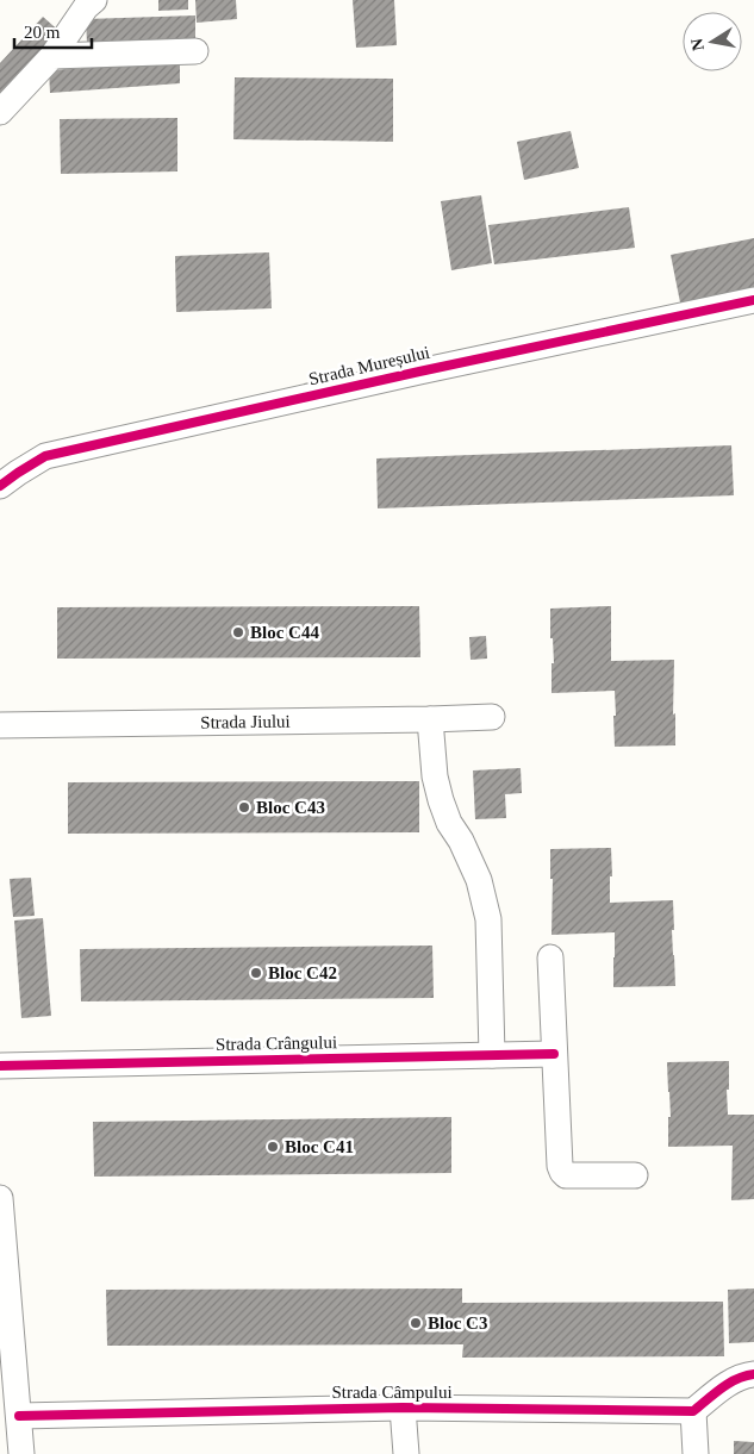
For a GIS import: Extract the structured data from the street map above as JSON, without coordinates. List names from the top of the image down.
{
  "streets": {
    "street": [
      "Strada Mureșului",
      "Strada Jiului",
      "Strada Crângului",
      "Strada Câmpului"
    ]
  },
  "places": [
    "Bloc C44",
    "Bloc C43",
    "Bloc C42",
    "Bloc C41",
    "Bloc C3"
  ],
  "scale_bar": "20 m",
  "north": "left"
}
